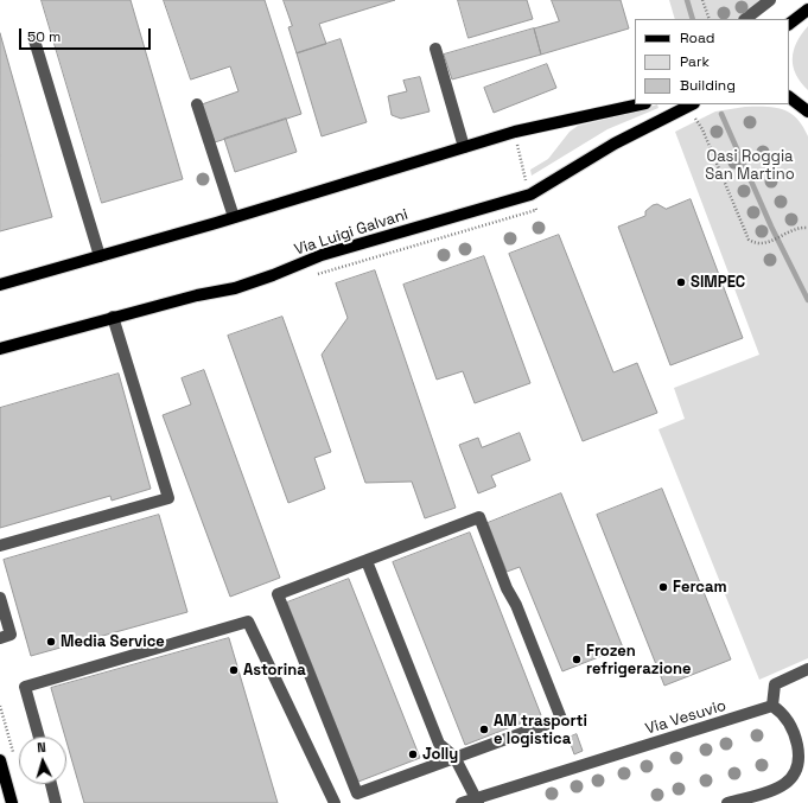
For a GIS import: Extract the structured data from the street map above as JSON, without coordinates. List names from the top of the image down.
{
  "streets": {
    "main road": ["Via Luigi Galvani"],
    "street": ["Via Vesuvio"]
  },
  "parks": ["Oasi Roggia San Martino"],
  "places": [
    "SIMPEC",
    "Fercam",
    "Media Service",
    "Frozen refrigerazione",
    "Astorina",
    "AM trasporti e logistica",
    "Jolly"
  ],
  "legend": ["Road", "Park", "Building"],
  "scale_bar": "50 m",
  "north": "top"
}
